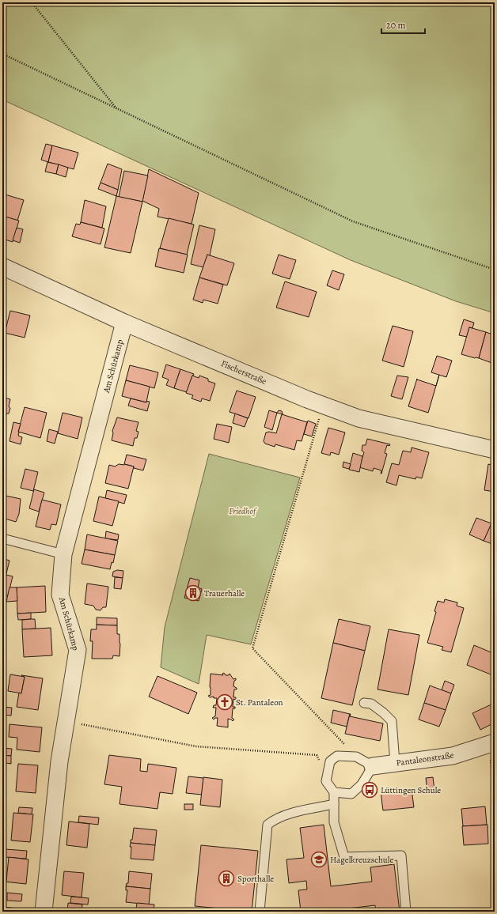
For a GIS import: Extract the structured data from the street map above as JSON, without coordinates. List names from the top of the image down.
{
  "streets": {
    "street": ["Am Schürkamp", "Fischerstraße", "Pantaleonstraße"]
  },
  "crossings": [
    ["Am Schürkamp", "Fischerstraße"]
  ],
  "parks": ["Friedhof"],
  "places": {
    "building": ["Trauerhalle", "Sporthalle"],
    "church": ["St. Pantaleon"],
    "bus stop": ["Lüttingen Schule"],
    "school or university": ["Hagelkreuzschule"]
  },
  "scale_bar": "20 m"
}
